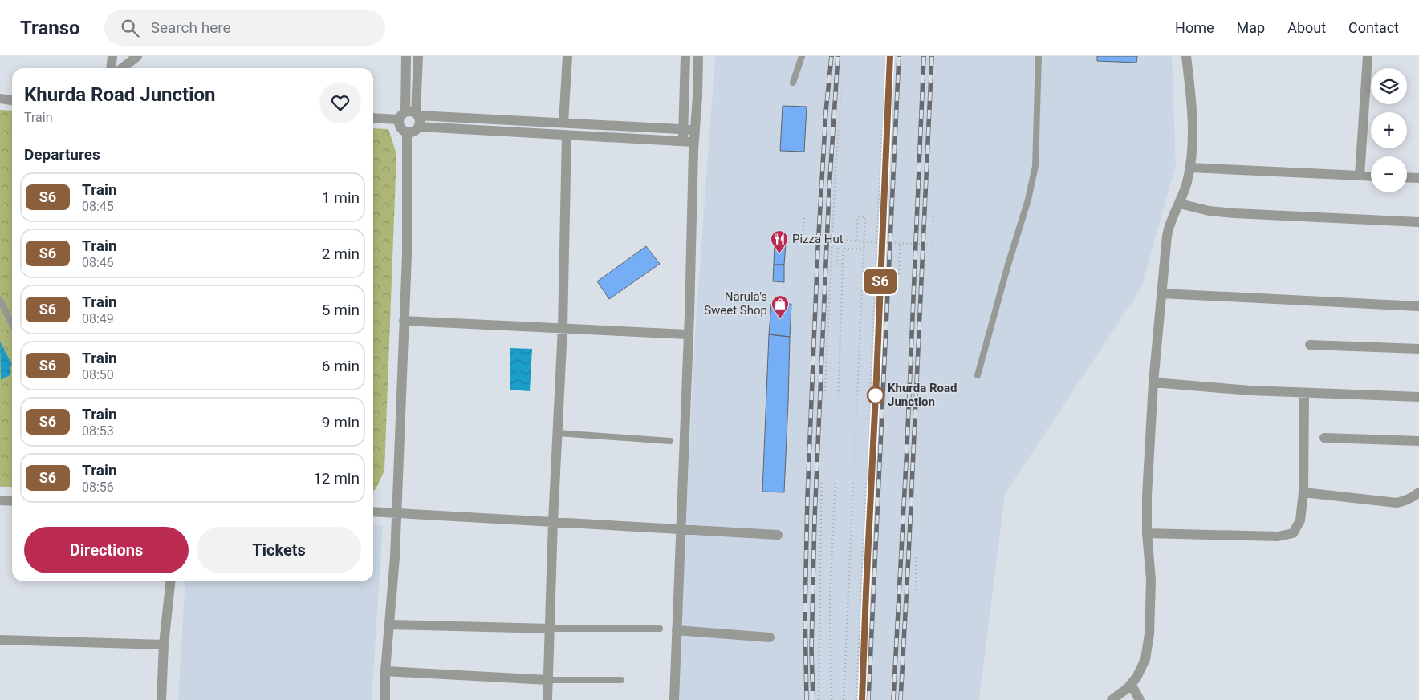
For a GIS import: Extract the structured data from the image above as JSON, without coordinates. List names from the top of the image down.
{
  "places": {
    "restaurant": ["Pizza Hut"],
    "shop": ["Narula's Sweet Shop"],
    "other": ["Khurda Road Junction"]
  },
  "page": {
    "header": "Transo",
    "search": "Search here",
    "nav": [
      "Home",
      "Map",
      "About",
      "Contact"
    ],
    "on_map": "S6",
    "map_buttons": ["+", "−"],
    "heading": [
      ["Khurda Road Junction", "Train"],
      "Departures"
    ],
    "list": [
      {
        "mark": "S6",
        "name": "Train",
        "note": "08:45",
        "value": "1 min"
      },
      {
        "mark": "S6",
        "name": "Train",
        "note": "08:46",
        "value": "2 min"
      },
      {
        "mark": "S6",
        "name": "Train",
        "note": "08:49",
        "value": "5 min"
      },
      {
        "mark": "S6",
        "name": "Train",
        "note": "08:50",
        "value": "6 min"
      },
      {
        "mark": "S6",
        "name": "Train",
        "note": "08:53",
        "value": "9 min"
      },
      {
        "mark": "S6",
        "name": "Train",
        "note": "08:56",
        "value": "12 min"
      }
    ],
    "buttons": ["Directions", "Tickets"]
  }
}
